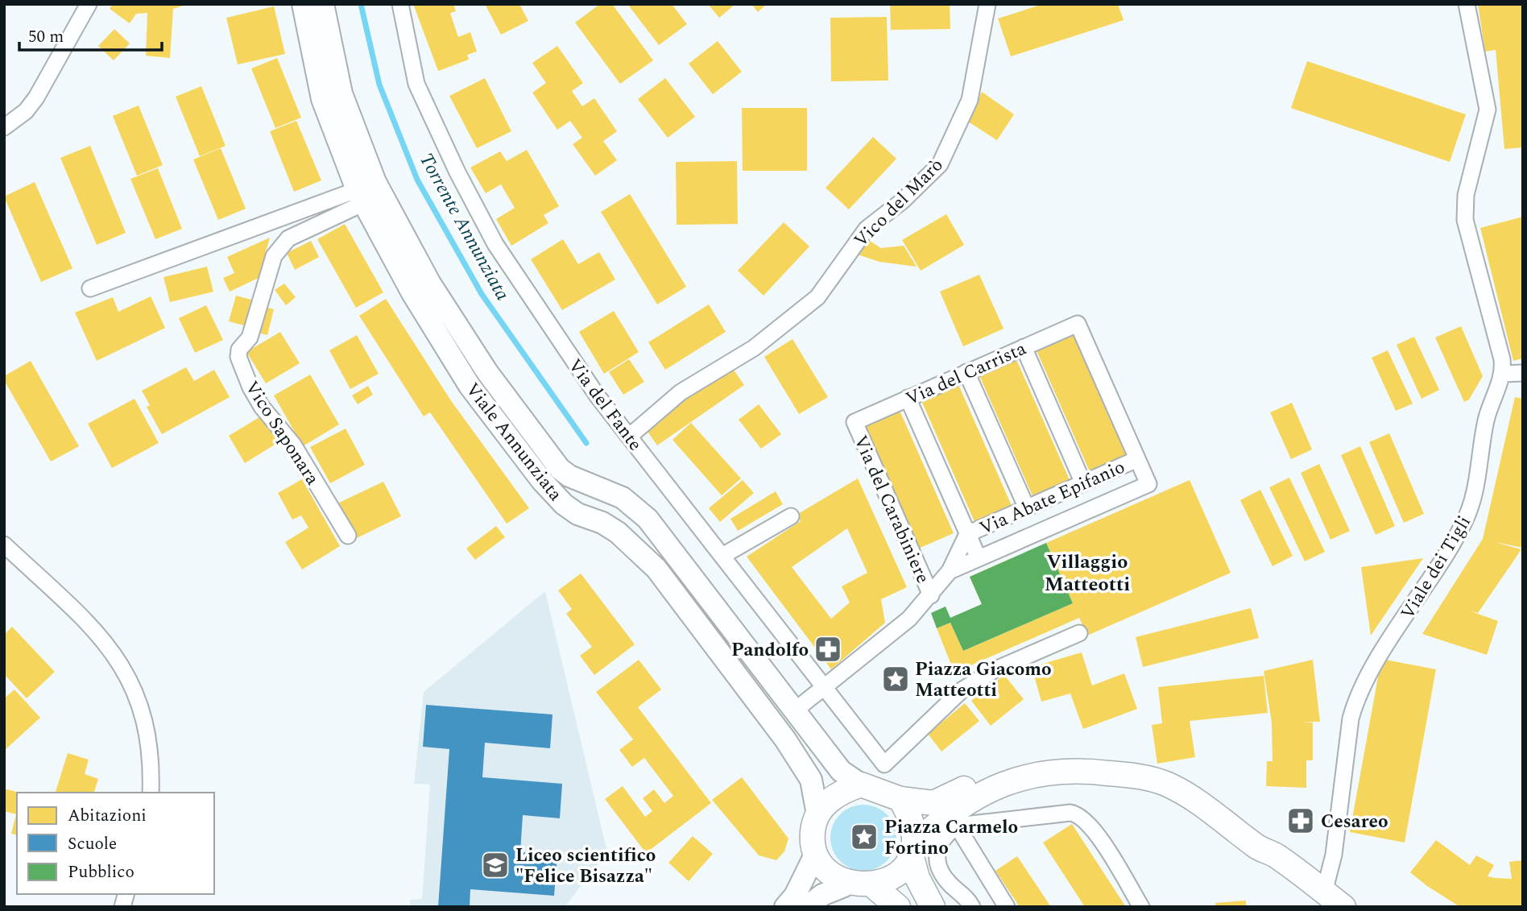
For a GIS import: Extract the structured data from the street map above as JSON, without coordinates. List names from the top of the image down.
{
  "streets": {
    "main road": ["Viale Annunziata"],
    "street": [
      "Vico del Marò",
      "Via del Carrista",
      "Via del Fante",
      "Vico Saponara",
      "Via Abate Epifanio",
      "Via del Carabiniere",
      "Viale dei Tigli"
    ]
  },
  "crossings": [
    ["Vico del Marò", "Via del Fante"],
    ["Via del Carrista", "Via Abate Epifanio"],
    ["Via del Carrista", "Via del Carabiniere"],
    ["Via del Fante", "Via Abate Epifanio"],
    ["Vico Saponara", "Viale Annunziata"],
    ["Viale Annunziata", "Via Abate Epifanio"],
    ["Via Abate Epifanio", "Via del Carabiniere"]
  ],
  "districts": ["Villaggio Matteotti"],
  "water": ["Torrente Annunziata"],
  "places": {
    "pharmacy": ["Pandolfo", "Cesareo"],
    "place": ["Piazza Giacomo Matteotti", "Piazza Carmelo Fortino"],
    "school or university": ["Liceo scientifico \"Felice Bisazza\""]
  },
  "legend": ["Abitazioni", "Scuole", "Pubblico"],
  "scale_bar": "50 m"
}
